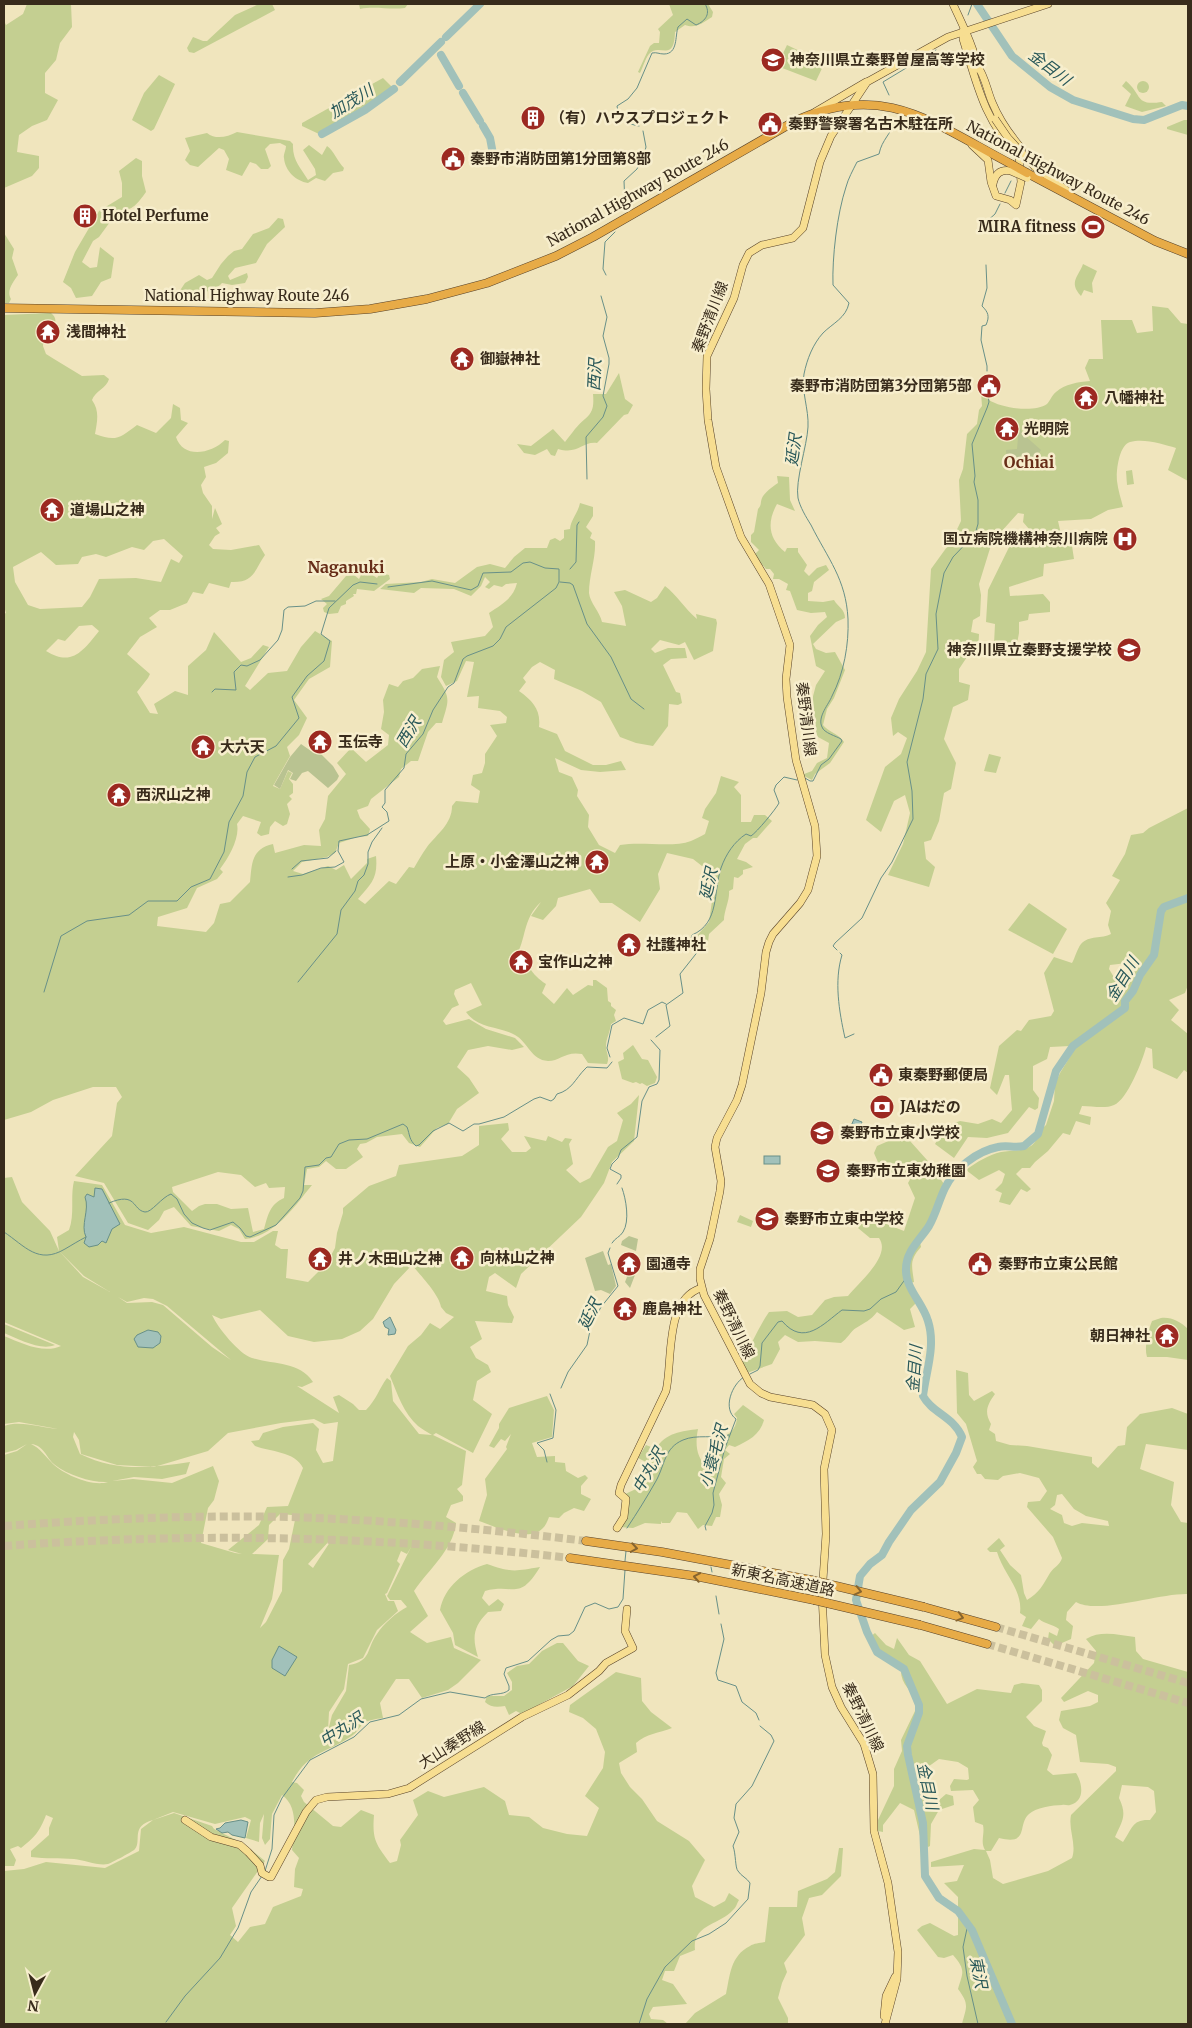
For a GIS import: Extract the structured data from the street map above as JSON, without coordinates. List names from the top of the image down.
{
  "streets": {
    "highway": ["National Highway Route 246", "新東名高速道路"],
    "main road": ["秦野清川線", "大山秦野線"]
  },
  "crossings": [
    ["National Highway Route 246", "秦野清川線"]
  ],
  "districts": ["Ochiai", "Naganuki"],
  "water": [
    "金目川",
    "加茂川",
    "西沢",
    "延沢",
    "小蓑毛沢",
    "中丸沢",
    "東沢"
  ],
  "places": {
    "school or university": [
      "神奈川県立秦野曽屋高等学校",
      "神奈川県立秦野支援学校",
      "秦野市立東小学校",
      "秦野市立東幼稚園",
      "秦野市立東中学校"
    ],
    "building": ["（有）ハウスプロジェクト", "Hotel Perfume"],
    "public building": [
      "秦野警察署名古木駐在所",
      "秦野市消防団第1分団第8部",
      "秦野市消防団第3分団第5部",
      "東秦野郵便局",
      "秦野市立東公民館"
    ],
    "sports": ["MIRA fitness"],
    "temple": [
      "浅間神社",
      "御嶽神社",
      "八幡神社",
      "光明院",
      "道場山之神",
      "玉伝寺",
      "大六天",
      "西沢山之神",
      "上原・小金澤山之神",
      "社護神社",
      "宝作山之神",
      "向林山之神",
      "井ノ木田山之神",
      "園通寺",
      "鹿島神社",
      "朝日神社"
    ],
    "hospital": ["国立病院機構神奈川病院"],
    "bank": ["JAはだの"]
  },
  "north": "bottom"
}
